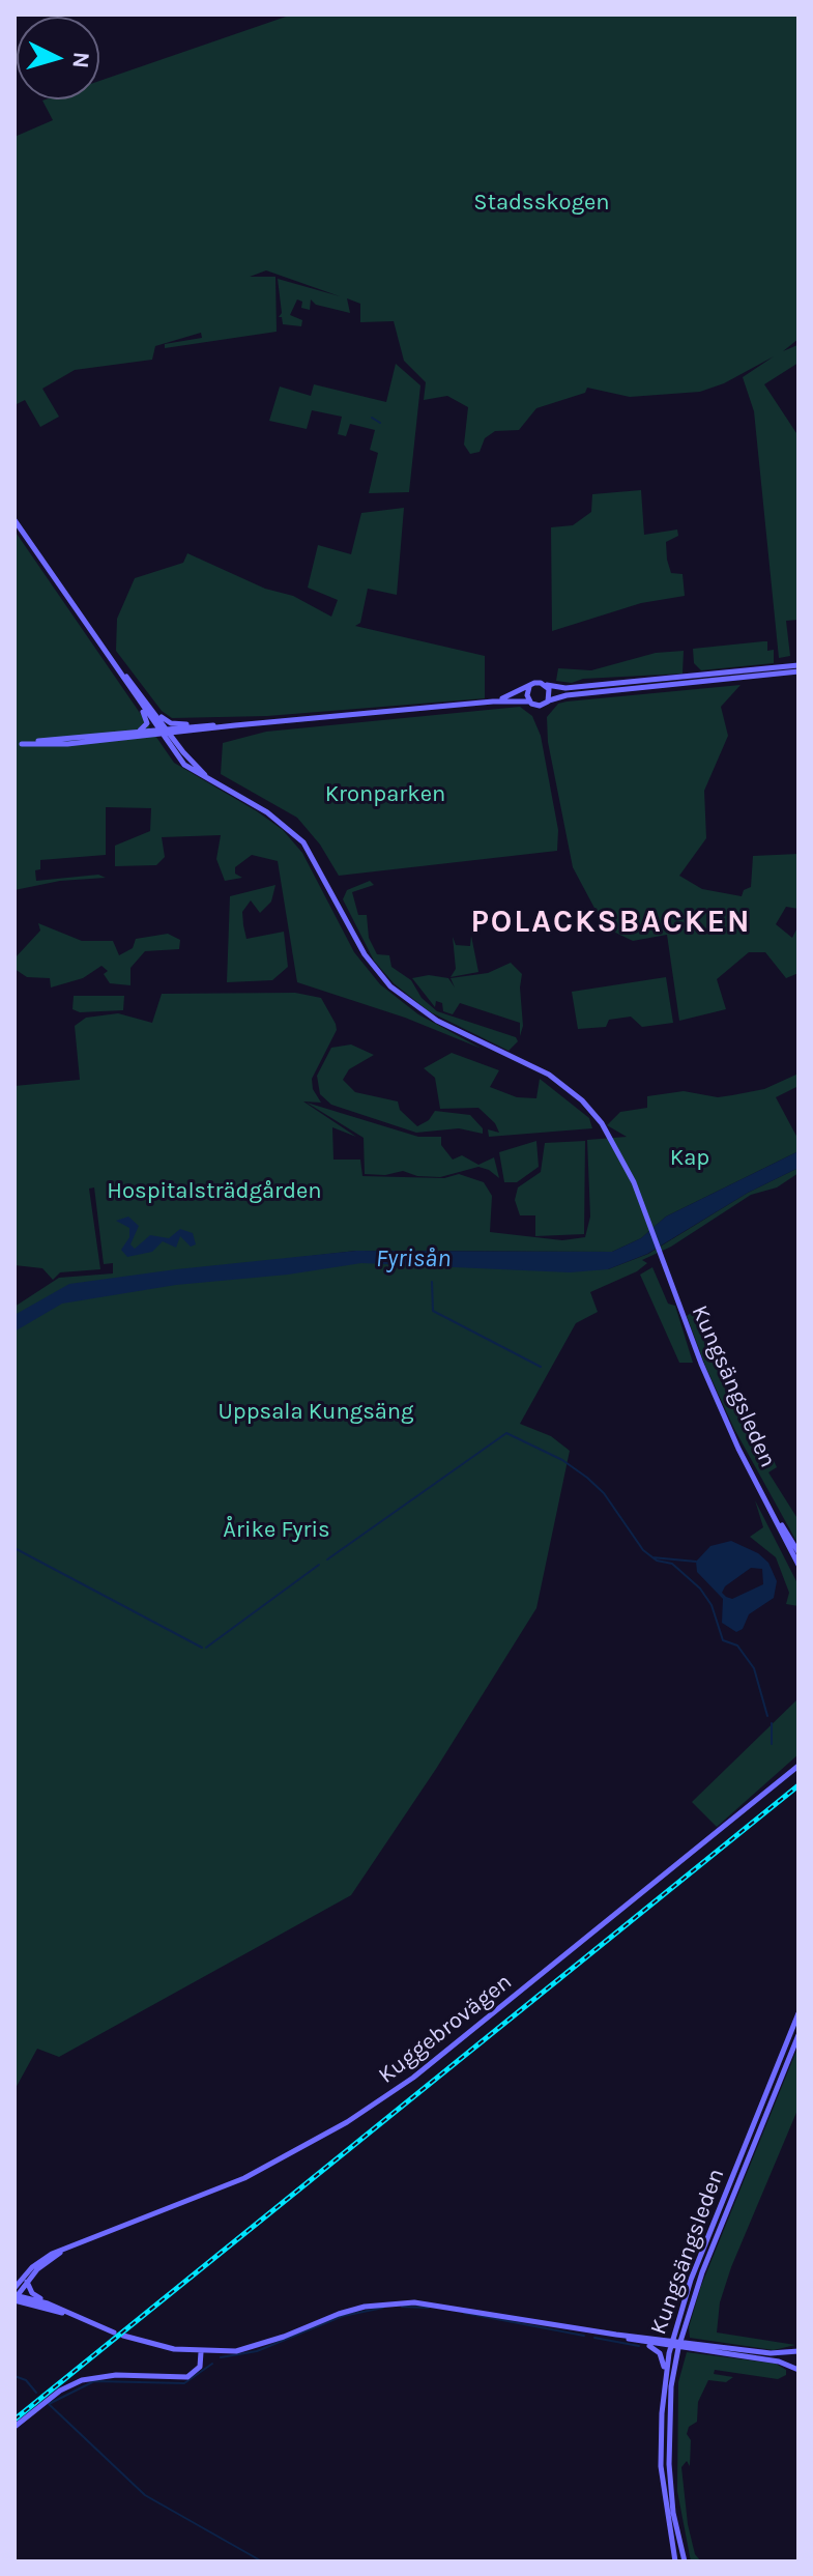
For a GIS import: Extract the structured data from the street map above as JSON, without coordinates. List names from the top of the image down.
{
  "streets": {
    "main road": ["Kungsängsleden", "Kuggebrovägen"]
  },
  "districts": ["POLACKSBACKEN"],
  "water": ["Fyrisån"],
  "parks": [
    "Stadsskogen",
    "Kronparken",
    "Kap",
    "Hospitalsträdgården",
    "Uppsala Kungsäng",
    "Årike Fyris"
  ],
  "north": "right"
}
